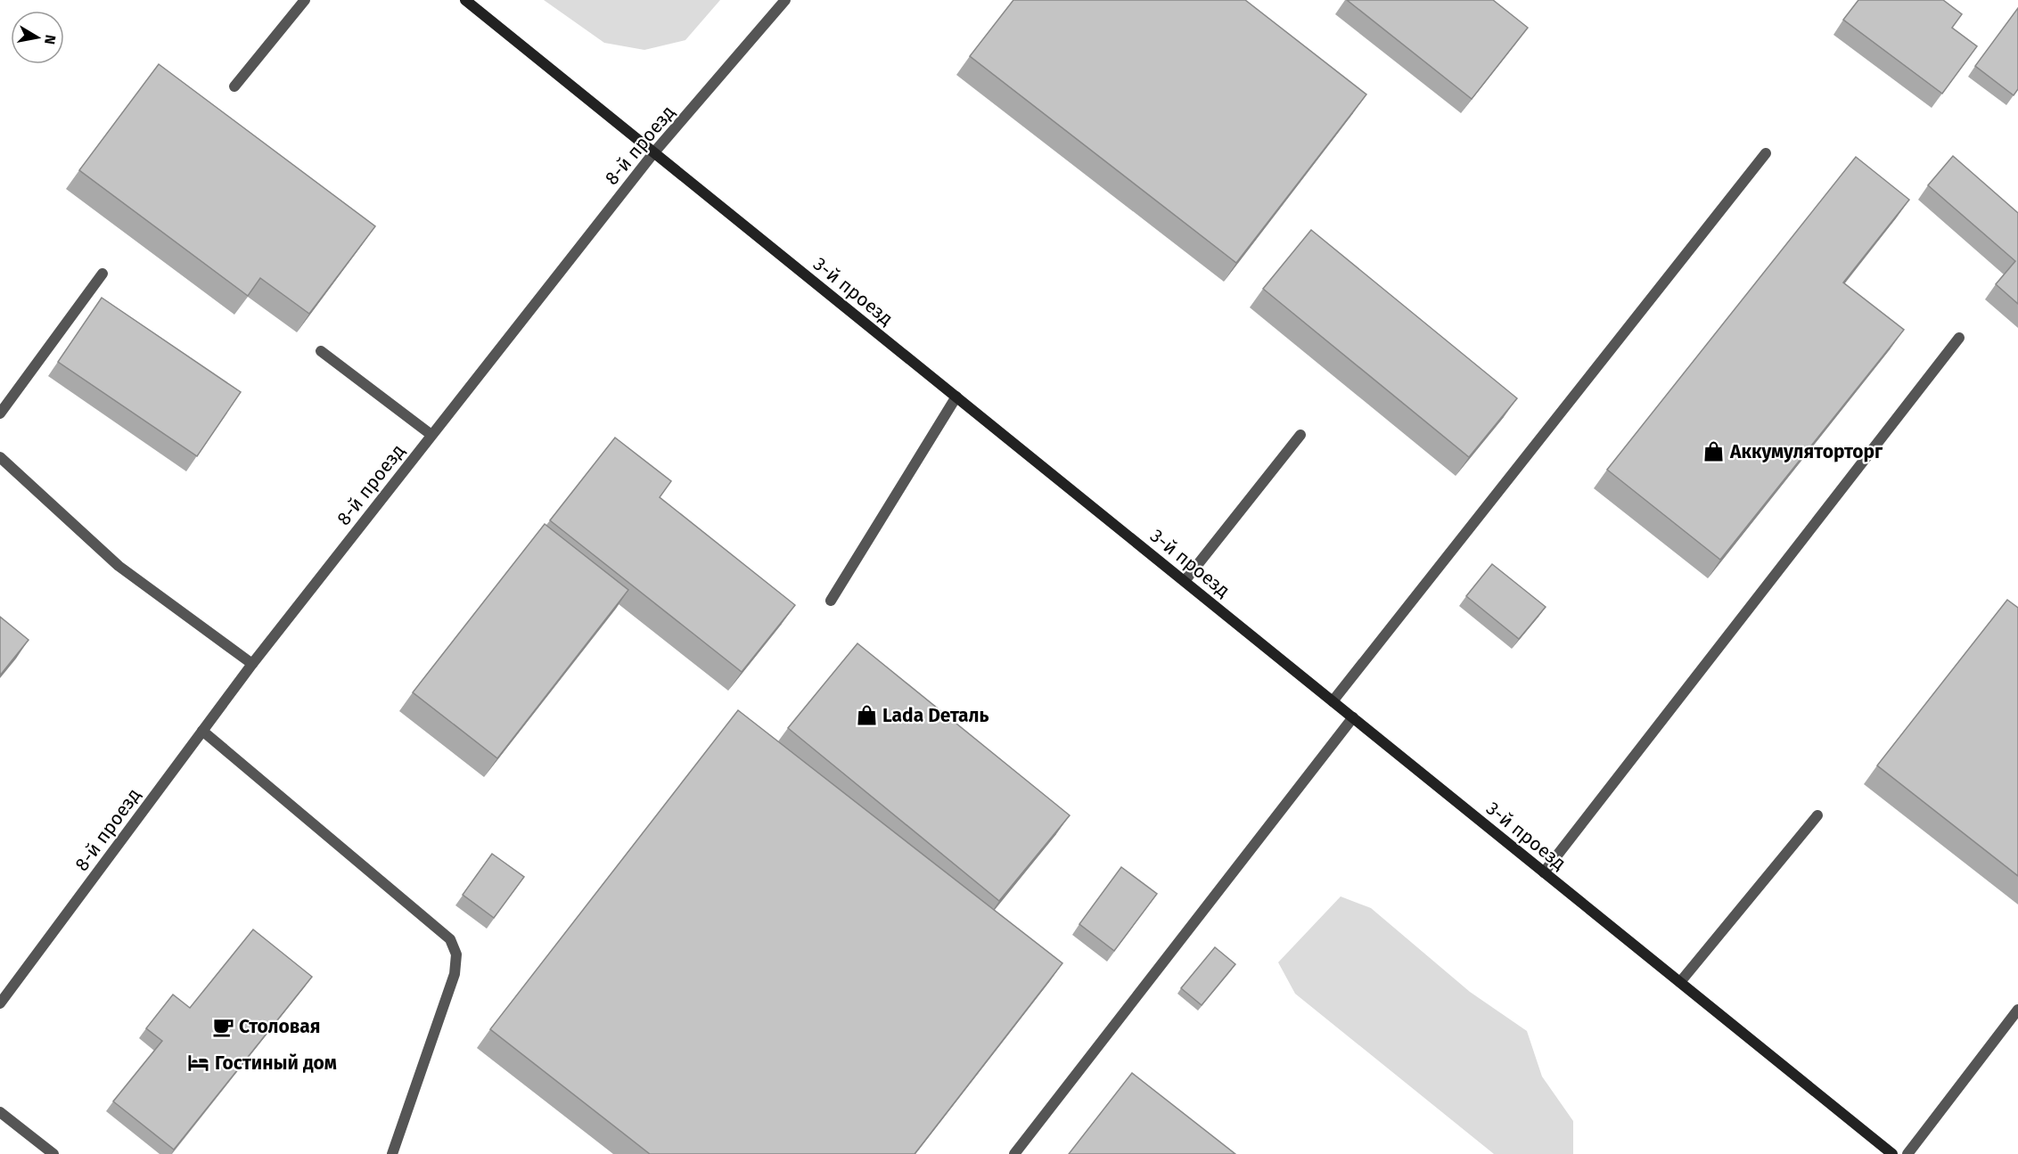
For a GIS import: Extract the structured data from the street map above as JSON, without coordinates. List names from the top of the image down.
{
  "streets": {
    "street": ["8-й проезд", "3-й проезд"]
  },
  "crossings": [
    ["8-й проезд", "3-й проезд"]
  ],
  "places": {
    "shop": ["Аккумуляторторг", "Lada Dеталь"],
    "cafe": ["Столовая"],
    "hotel": ["Гостиный дом"]
  },
  "north": "right"
}
